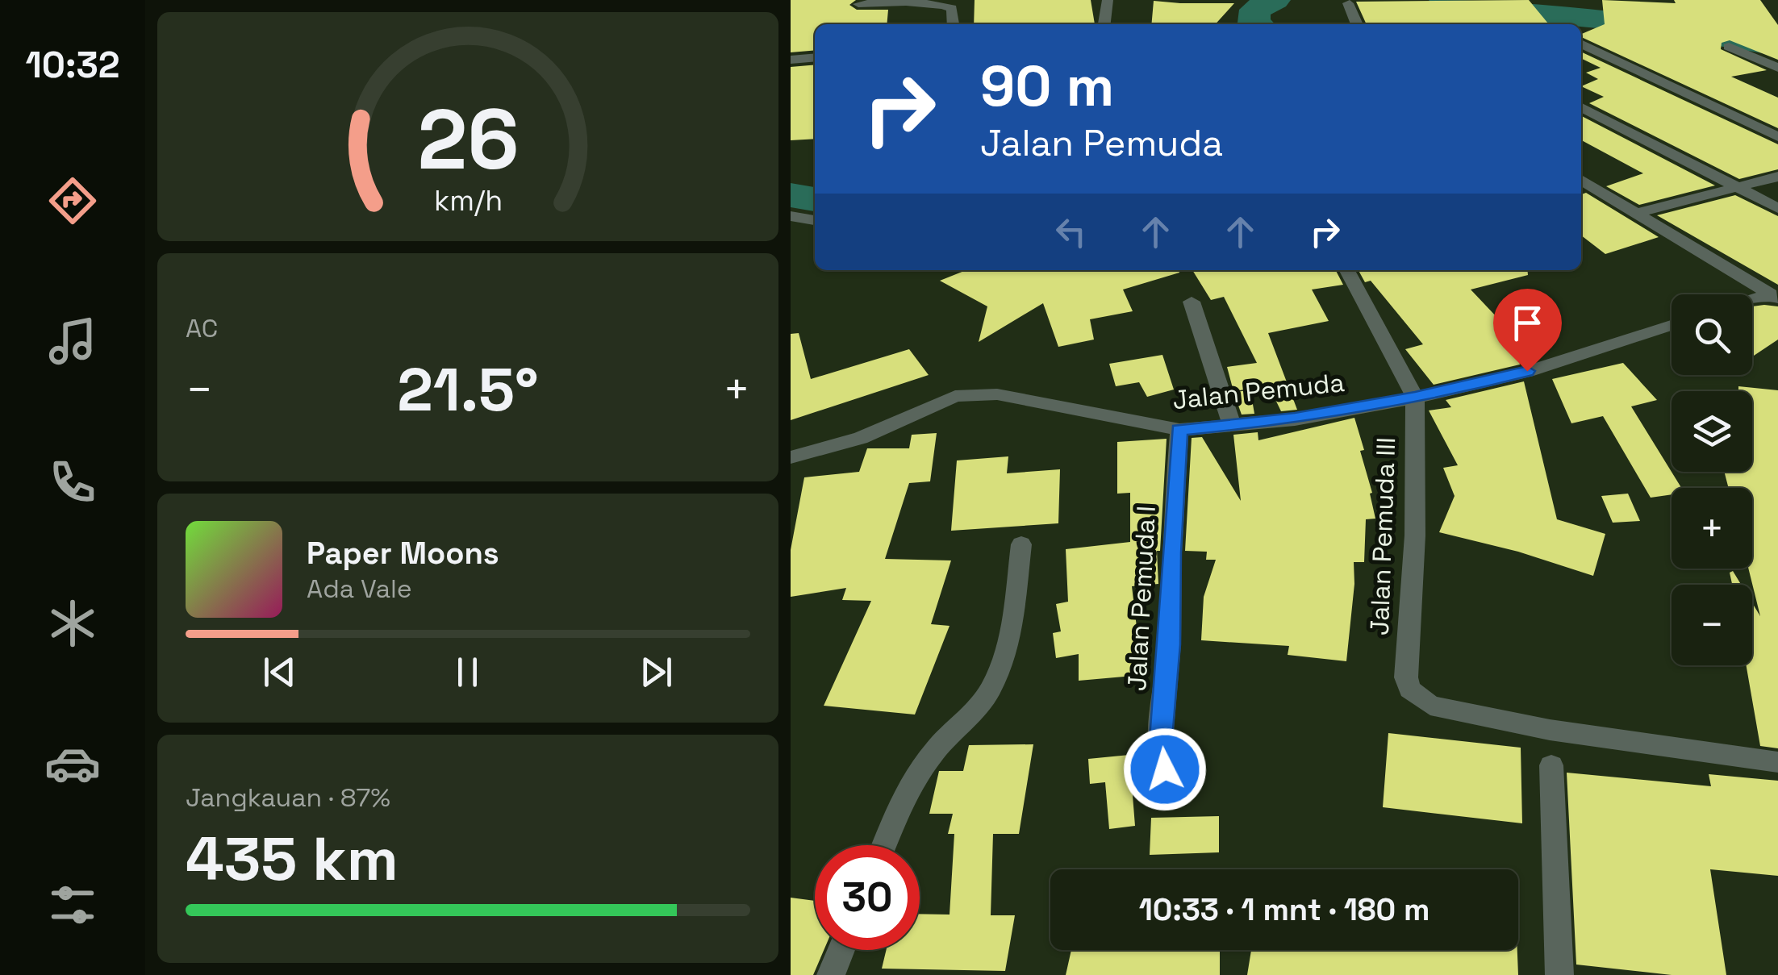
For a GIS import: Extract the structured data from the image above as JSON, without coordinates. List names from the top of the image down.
{
  "streets": {
    "street": ["Jalan Pemuda", "Jalan Pemuda III", "Jalan Pemuda I"]
  },
  "crossings": [
    ["Jalan Pemuda", "Jalan Pemuda III"],
    ["Jalan Pemuda", "Jalan Pemuda I"]
  ],
  "page": {
    "tabs": "10:32",
    "turn": ["90 m", "Jalan Pemuda"],
    "tile": [
      "AC",
      ["Jangkauan · 87%", "435 km"]
    ],
    "map_buttons": ["+", "−"],
    "heat": ["−", "21.5°", "+"],
    "song": ["Paper Moons", "Ada Vale"],
    "limit": "30",
    "trip": "10:33 · 1 mnt · 180 m",
    "gauge": ["26", "km/h"]
  }
}
